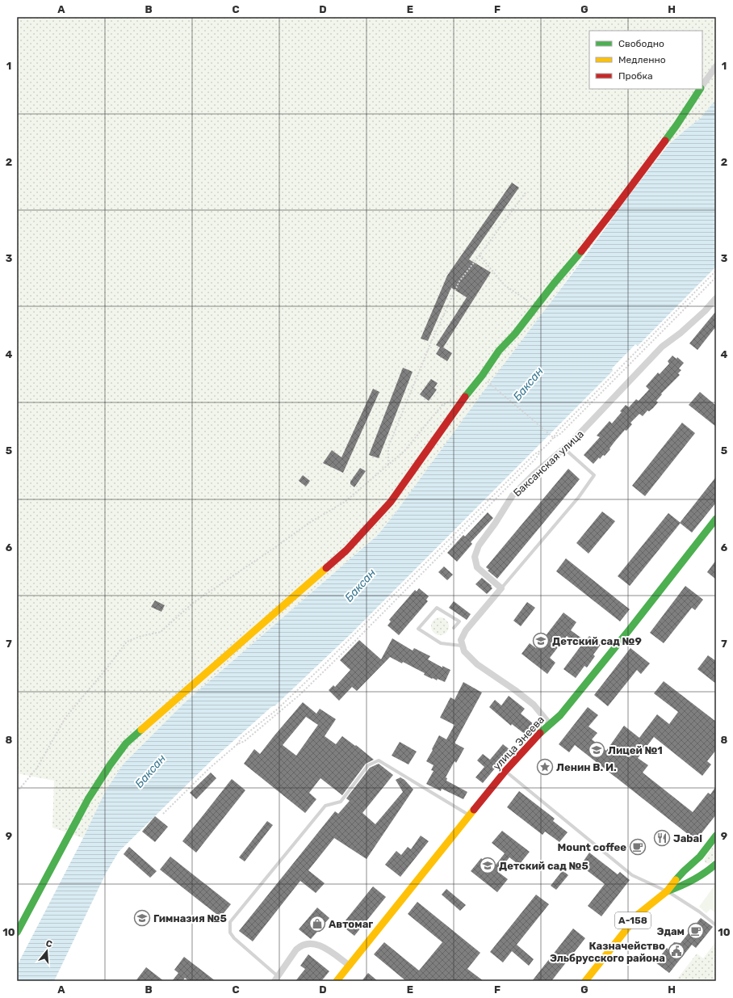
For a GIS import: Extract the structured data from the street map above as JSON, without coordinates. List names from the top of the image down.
{
  "streets": {
    "street": ["Баксанская улица", "улица Энеева", "А-158"]
  },
  "water": ["Баксан"],
  "places": {
    "school or university": [
      "Детский сад №9",
      "Лицей №1",
      "Детский сад №5",
      "Гимназия №5"
    ],
    "place": ["Ленин В. И."],
    "restaurant": ["Jabal"],
    "cafe": ["Mount coffee", "Эдам"],
    "shop": ["Автомаг"],
    "public building": ["Казначейство Эльбрусского района"]
  },
  "legend": ["Свободно", "Медленно", "Пробка"],
  "north": "top",
  "grid": {
    "columns": [
      "A",
      "B",
      "C",
      "D",
      "E",
      "F",
      "G",
      "H"
    ],
    "rows": [
      "1",
      "2",
      "3",
      "4",
      "5",
      "6",
      "7",
      "8",
      "9",
      "10"
    ]
  }
}
